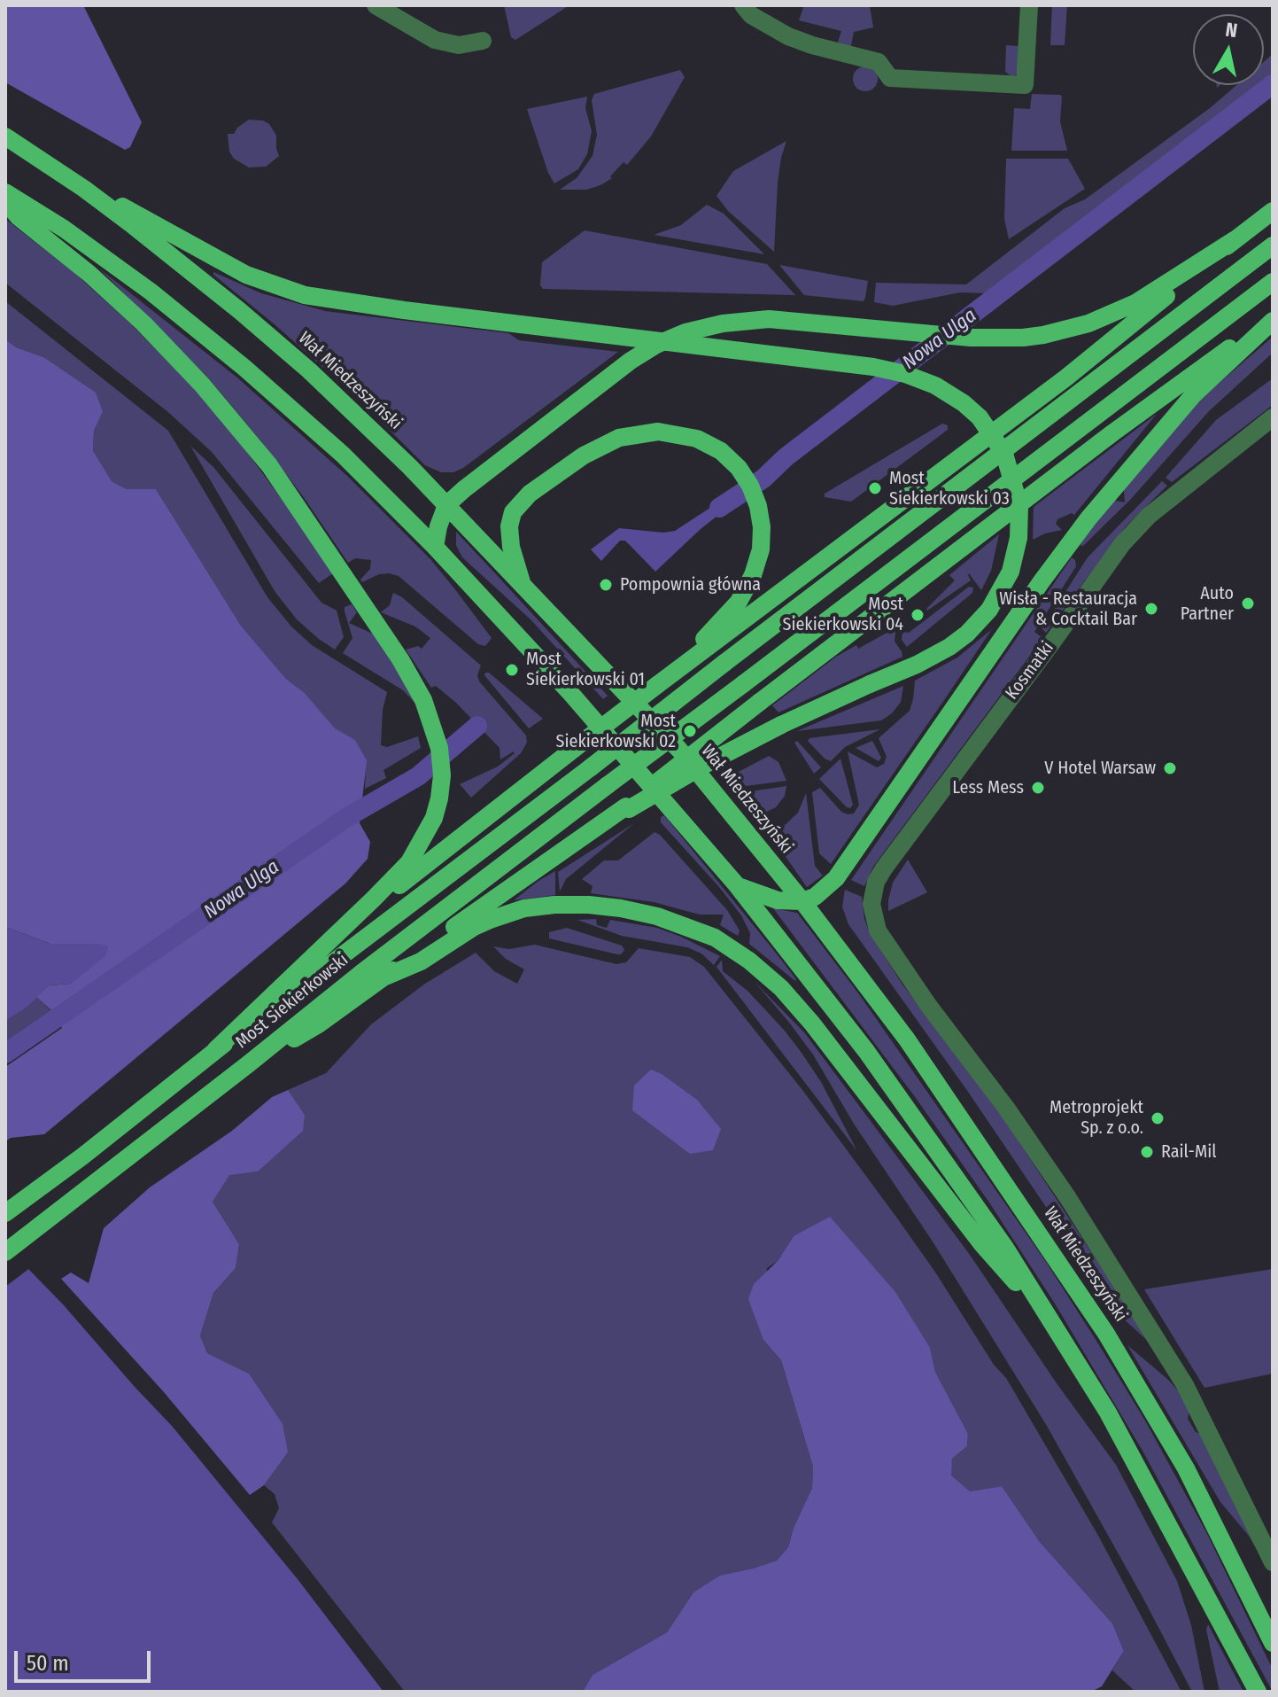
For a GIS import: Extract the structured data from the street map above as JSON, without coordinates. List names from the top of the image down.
{
  "streets": {
    "main road": ["Wał Miedzeszyński", "Most Siekierkowski"],
    "street": ["Kosmatki"]
  },
  "crossings": [
    ["Wał Miedzeszyński", "Kosmatki"]
  ],
  "water": ["Nowa Ulga"],
  "places": [
    "Most Siekierkowski 03",
    "Pompownia główna",
    "Auto Partner",
    "Wisła - Restauracja & Cocktail Bar",
    "Most Siekierkowski 04",
    "Most Siekierkowski 01",
    "Most Siekierkowski 02",
    "V Hotel Warsaw",
    "Less Mess",
    "Metroprojekt Sp. z o.o.",
    "Rail-Mil"
  ],
  "scale_bar": "50 m",
  "north": "top"
}
